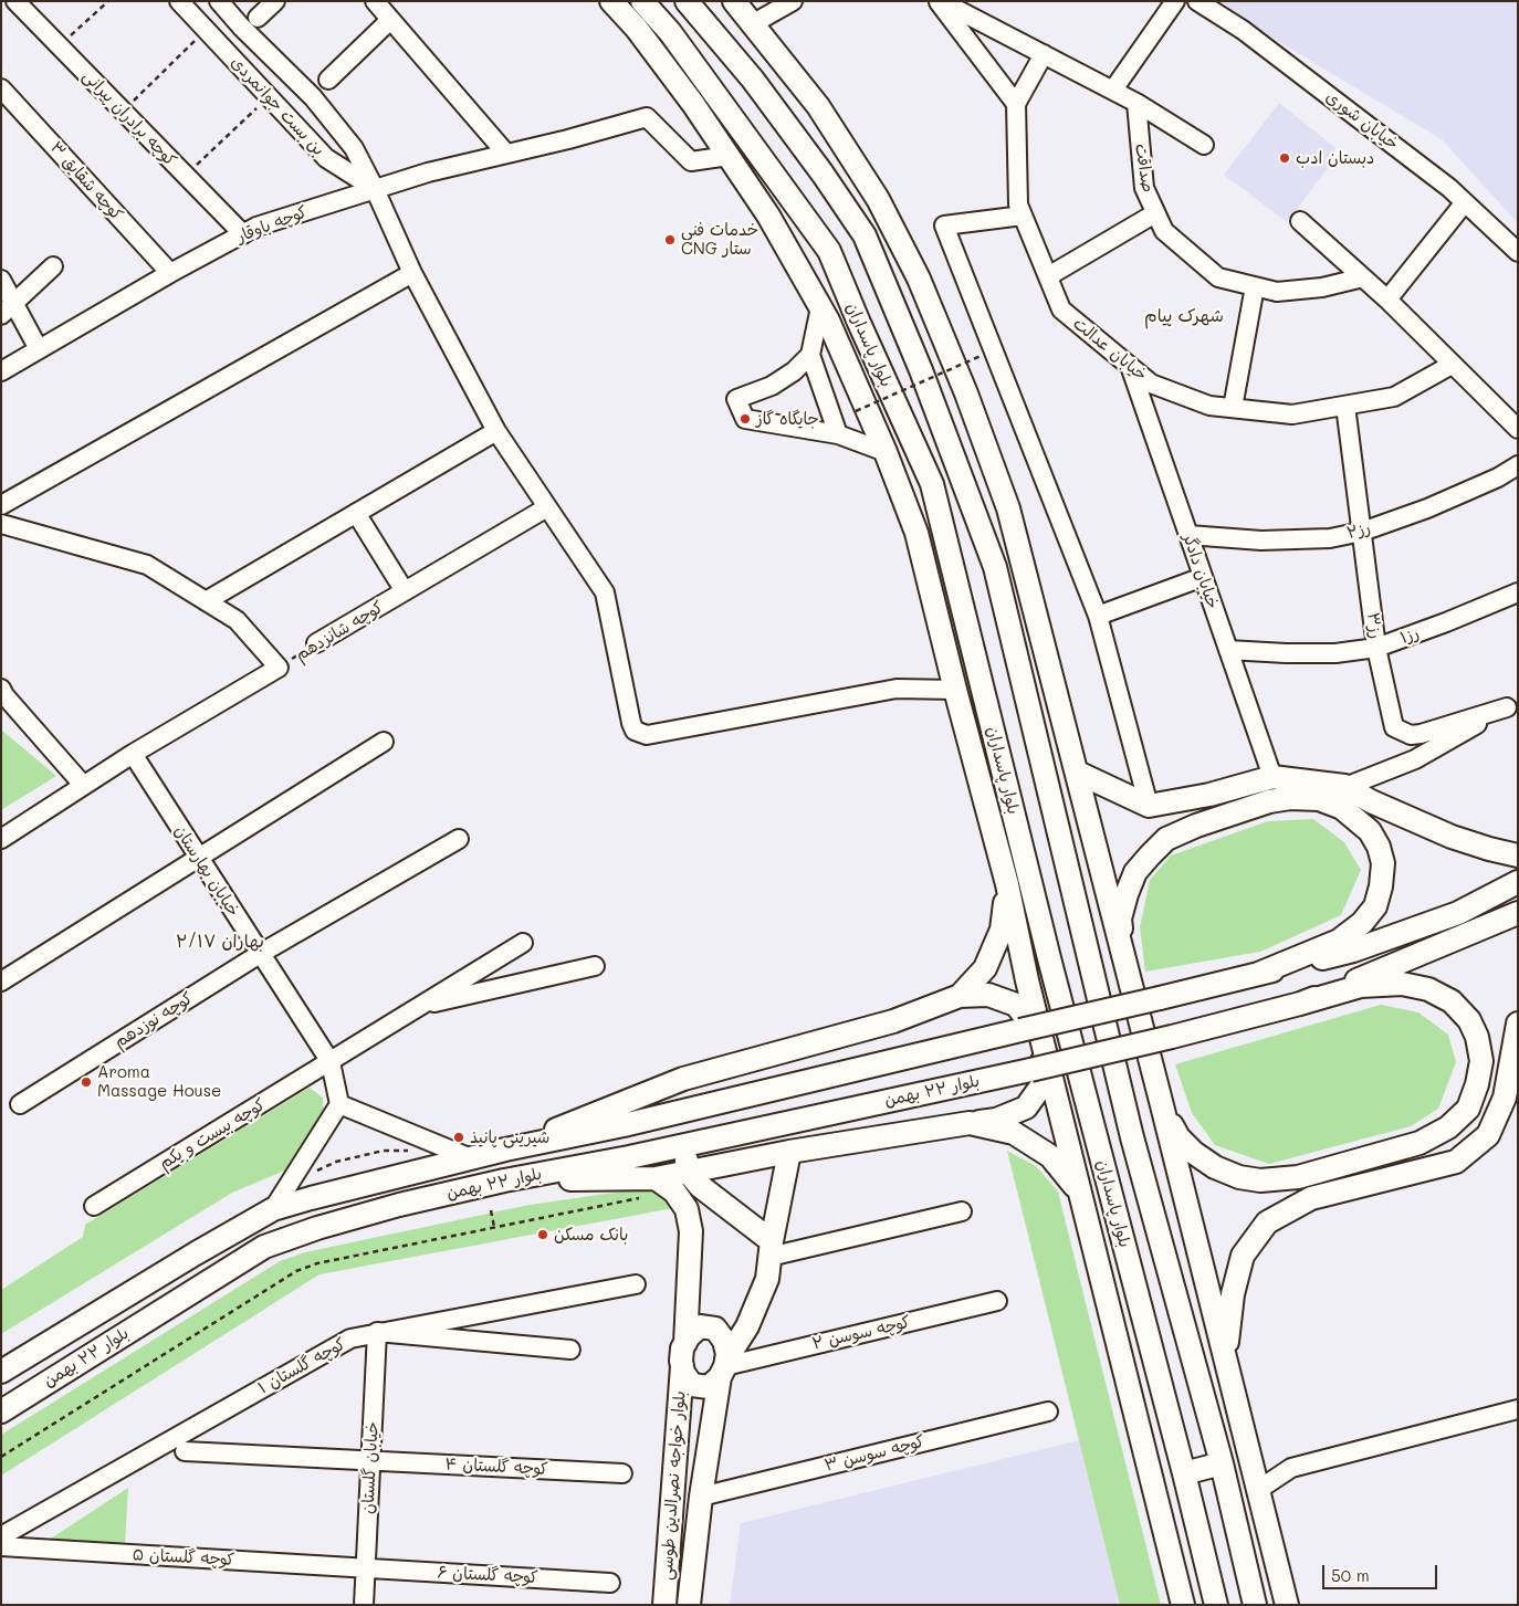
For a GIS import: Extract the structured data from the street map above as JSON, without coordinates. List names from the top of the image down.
{
  "streets": {
    "main road": ["بلوار پاسداران", "بلوار ۲۲ بهمن", "بلوار خواجه نصرالدین طوسی"],
    "street": [
      "بن بست جوانمردی",
      "کوچه برادران پیرانی",
      "خیابان شوری",
      "صداقت",
      "کوچه شقایق ۳",
      "کوچه باوقار",
      "خیابان عدالت",
      "رز۲",
      "خیابان دادگر",
      "رز۳",
      "کوچه شانزدهم",
      "رز۱",
      "خیابان بهارستان",
      "کوچه نوزدهم",
      "کوچه بیست و یکم",
      "کوچه سوسن ۲",
      "کوچه گلستان ۱",
      "کوچه سوسن ۳",
      "کوچه گلستان ۴",
      "خیابان گلستان",
      "کوچه گلستان ۵",
      "کوچه گلستان ۶"
    ]
  },
  "crossings": [
    ["بن بست جوانمردی", "کوچه باوقار"],
    ["کوچه برادران پیرانی", "کوچه باوقار"],
    ["کوچه شقایق ۳", "کوچه باوقار"],
    ["خیابان عدالت", "خیابان دادگر"],
    ["خیابان عدالت", "رز۳"],
    ["رز۲", "خیابان دادگر"],
    ["رز۲", "رز۳"],
    ["خیابان دادگر", "رز۱"],
    ["رز۳", "رز۱"],
    ["کوچه شانزدهم", "خیابان بهارستان"],
    ["خیابان بهارستان", "کوچه نوزدهم"],
    ["خیابان بهارستان", "کوچه بیست و یکم"],
    ["کوچه سوسن ۲", "بلوار خواجه نصرالدین طوسی"],
    ["کوچه گلستان ۱", "خیابان گلستان"],
    ["کوچه سوسن ۳", "بلوار خواجه نصرالدین طوسی"],
    ["کوچه گلستان ۴", "خیابان گلستان"],
    ["خیابان گلستان", "کوچه گلستان ۵"],
    ["خیابان گلستان", "کوچه گلستان ۶"],
    ["کوچه گلستان ۵", "کوچه گلستان ۶"]
  ],
  "districts": ["شهرک پیام", "۲/۱۷ بهاران"],
  "places": [
    "دبستان ادب",
    "خدمات فنی‌ CNG ستار",
    "جایگاه گاز",
    "Aroma Massage House",
    "شیرینی پانیذ",
    "بانک مسکن"
  ],
  "scale_bar": "50 m"
}
